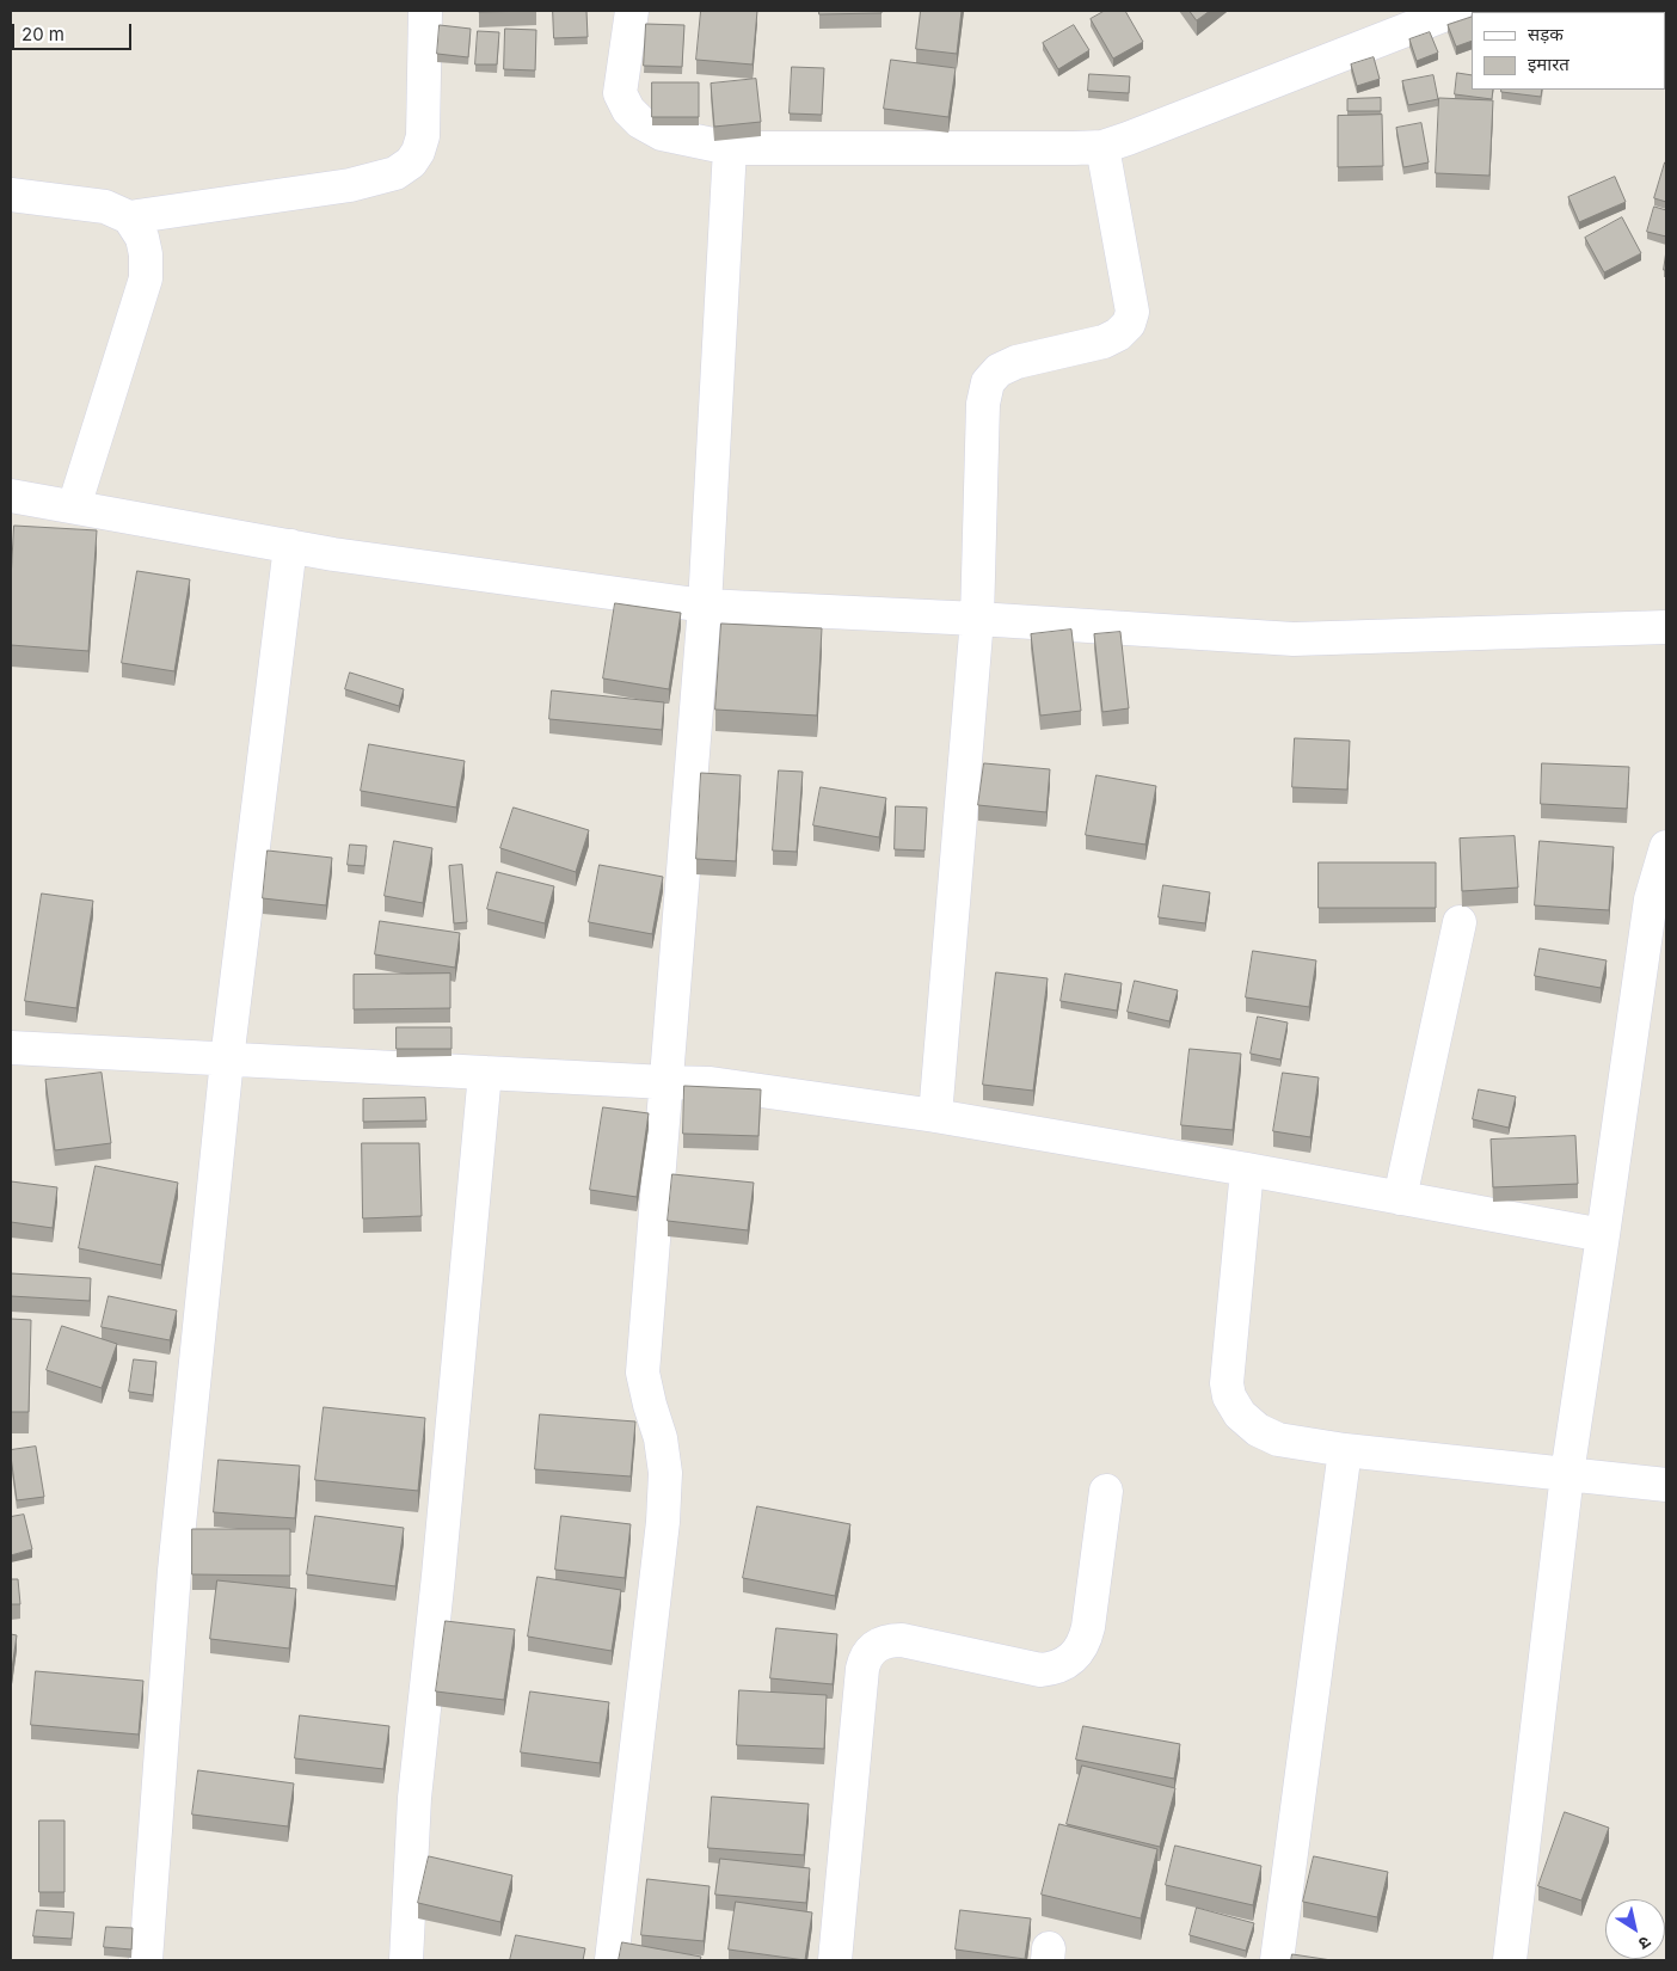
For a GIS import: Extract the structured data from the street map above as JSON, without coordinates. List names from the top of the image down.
{
  "legend": ["सड़क", "इमारत"],
  "scale_bar": "20 m",
  "north": "bottom right"
}
